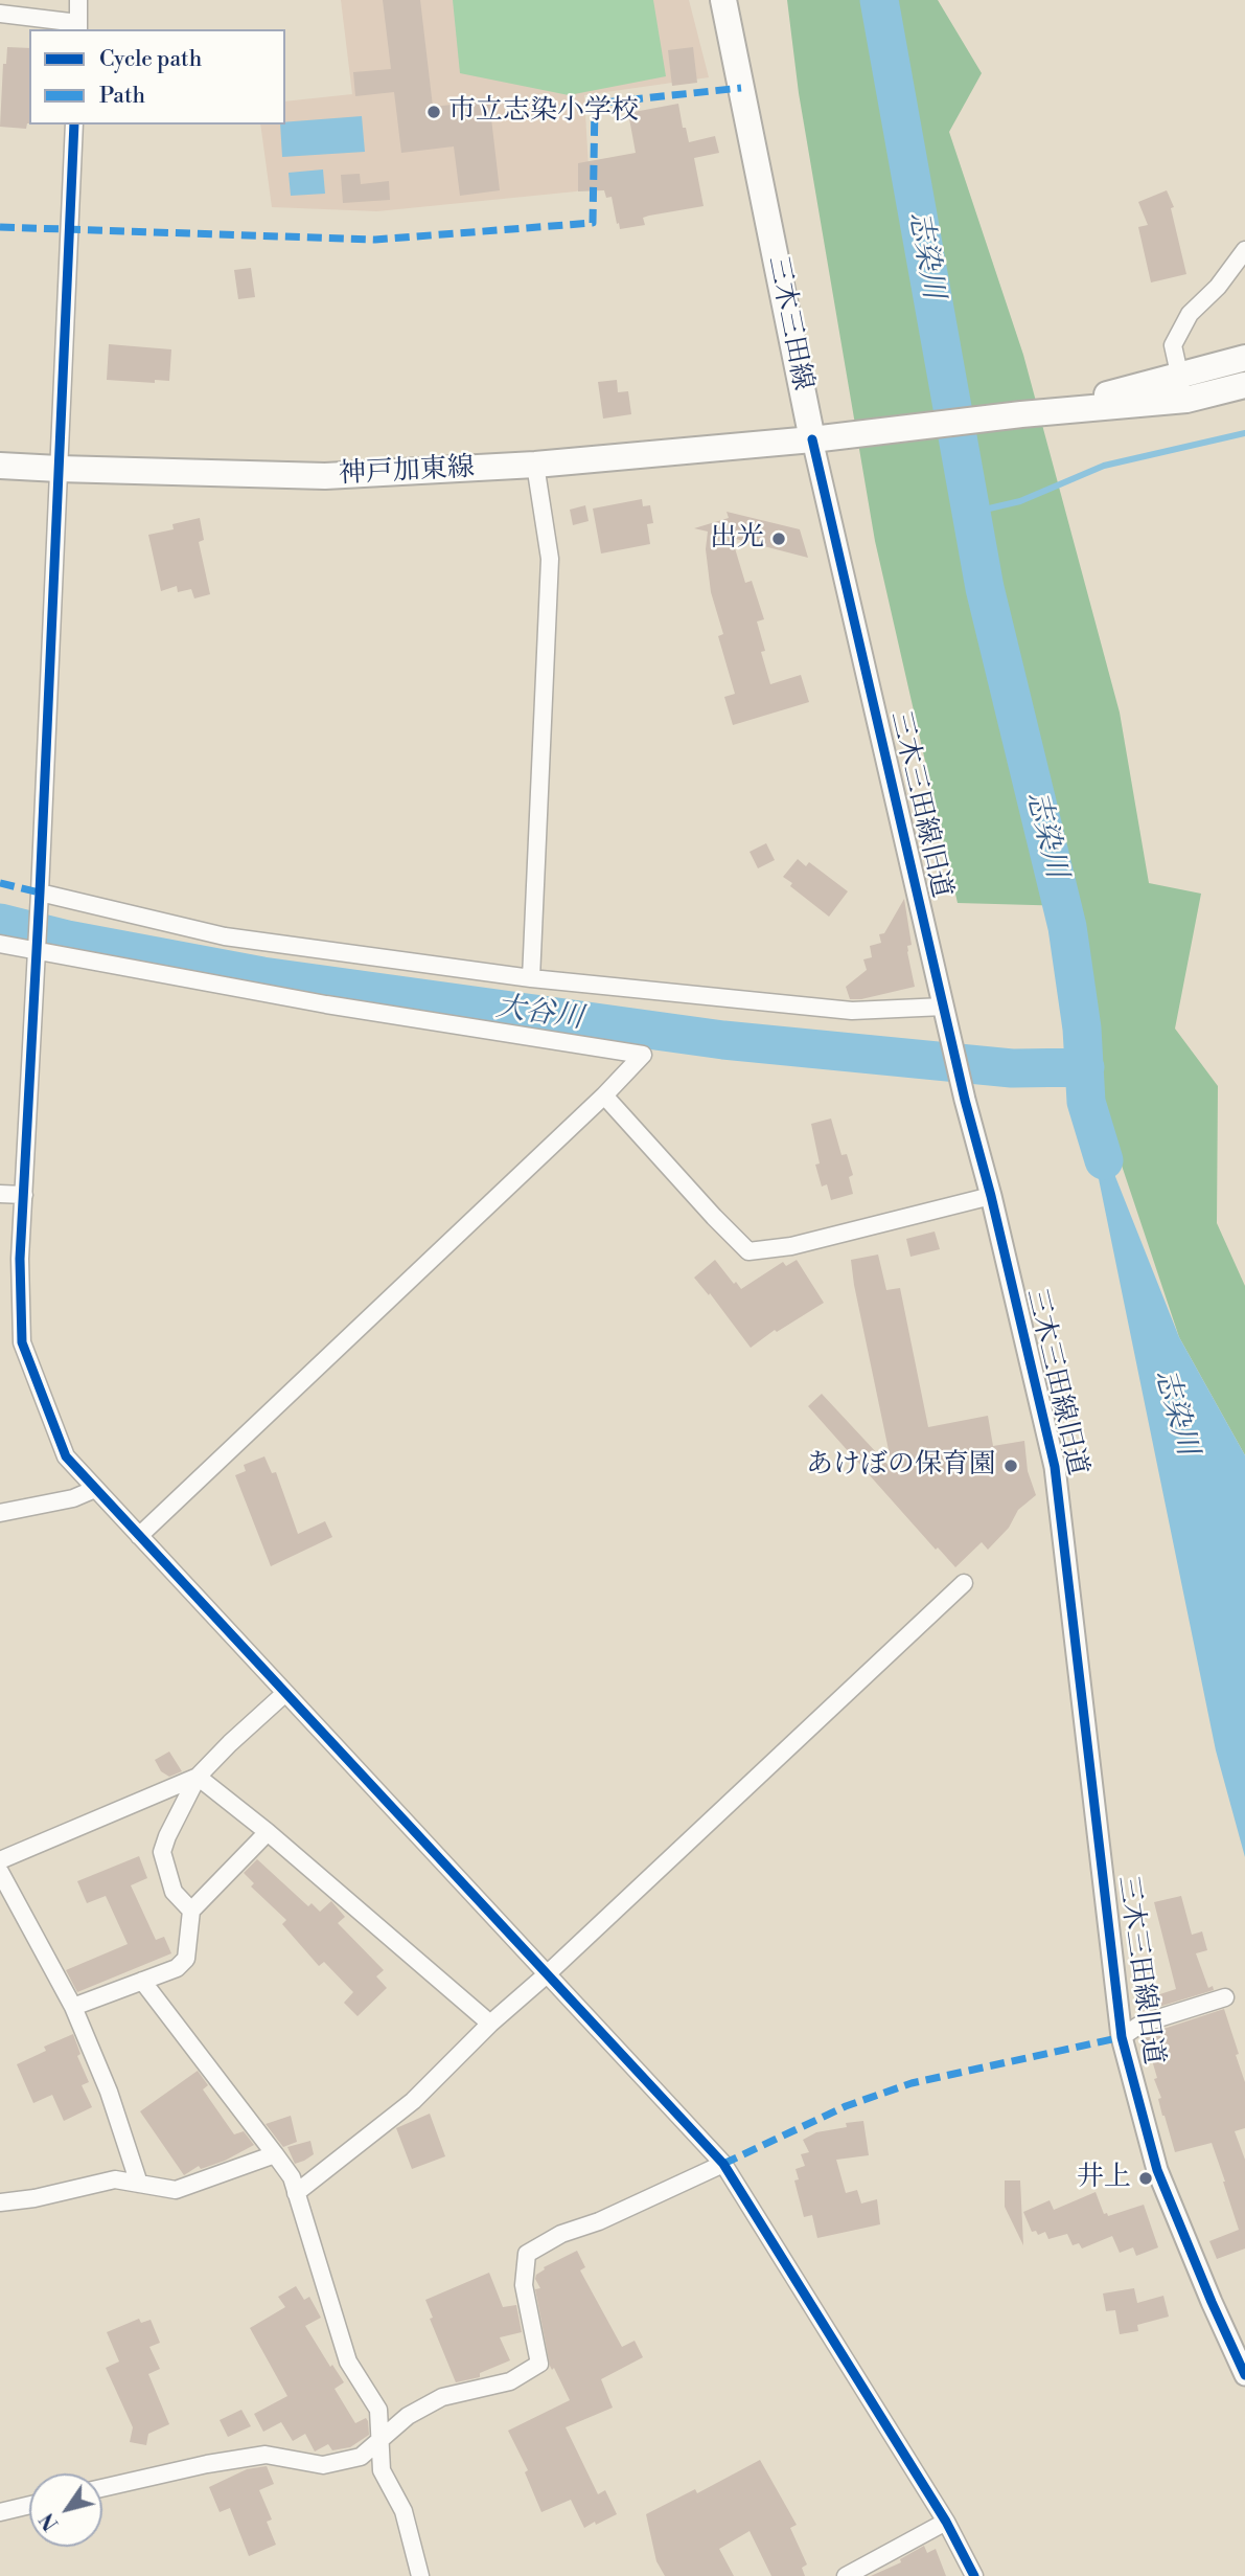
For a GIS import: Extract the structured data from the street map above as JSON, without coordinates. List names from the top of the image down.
{
  "streets": {
    "main road": ["三木三田線", "神戸加東線"],
    "street": ["三木三田線旧道"]
  },
  "crossings": [
    ["三木三田線", "神戸加東線"],
    ["三木三田線", "三木三田線旧道"],
    ["神戸加東線", "三木三田線旧道"]
  ],
  "water": ["志染川", "大谷川"],
  "places": [
    "市立志染小学校",
    "出光",
    "あけぼの保育園",
    "井上"
  ],
  "legend": ["Cycle path", "Path"],
  "north": "bottom left"
}
